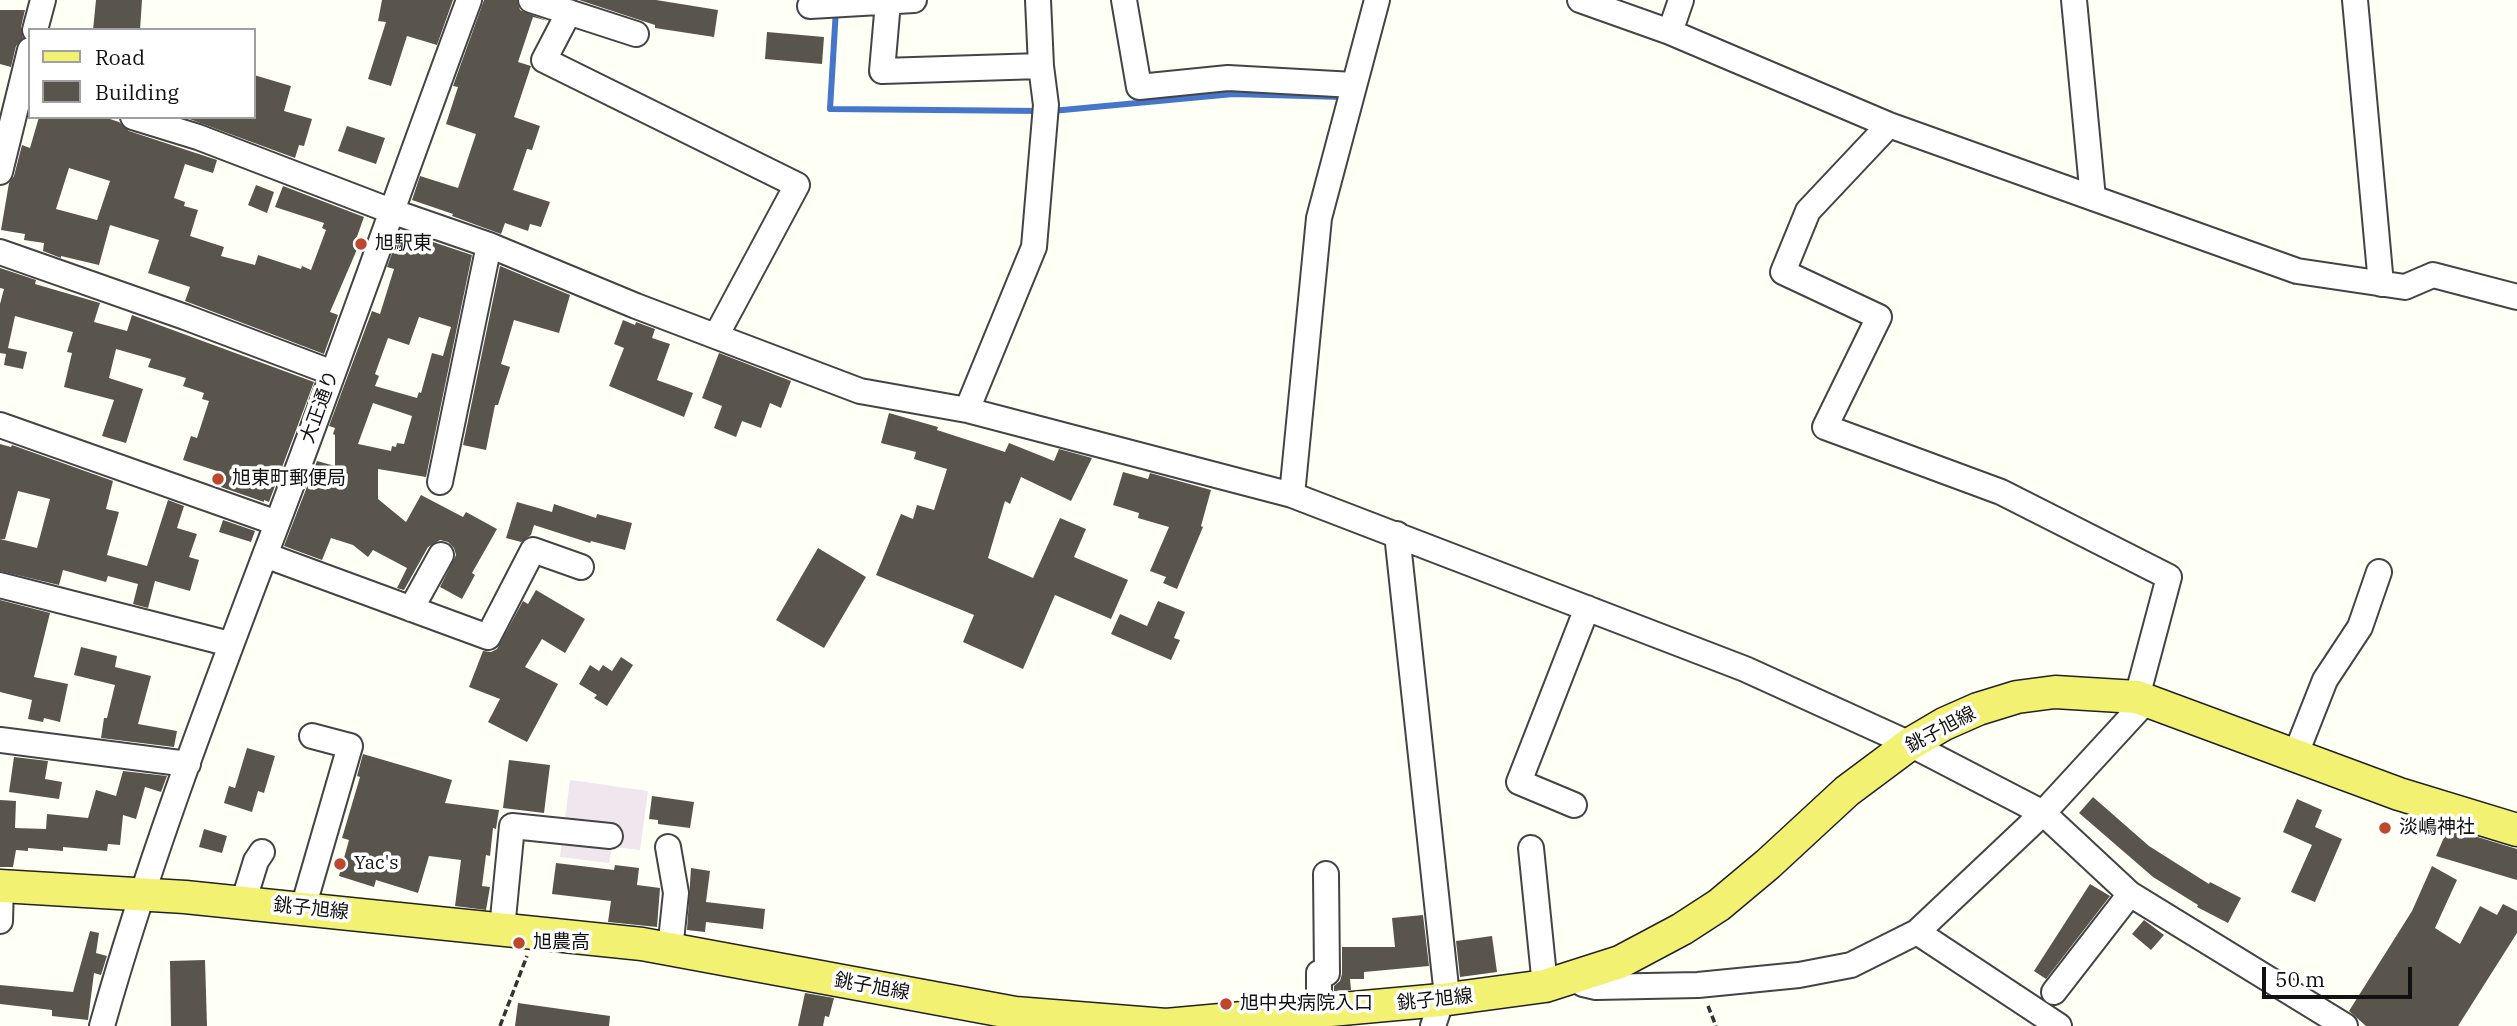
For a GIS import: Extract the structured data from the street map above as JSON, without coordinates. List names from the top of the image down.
{
  "streets": {
    "main road": ["銚子旭線"],
    "street": ["大正通り"]
  },
  "crossings": [
    ["大正通り", "銚子旭線"]
  ],
  "places": [
    "旭駅東",
    "旭東町郵便局",
    "淡嶋神社",
    "Yac's",
    "旭農高",
    "旭中央病院入口"
  ],
  "legend": ["Road", "Building"],
  "scale_bar": "50 m"
}
